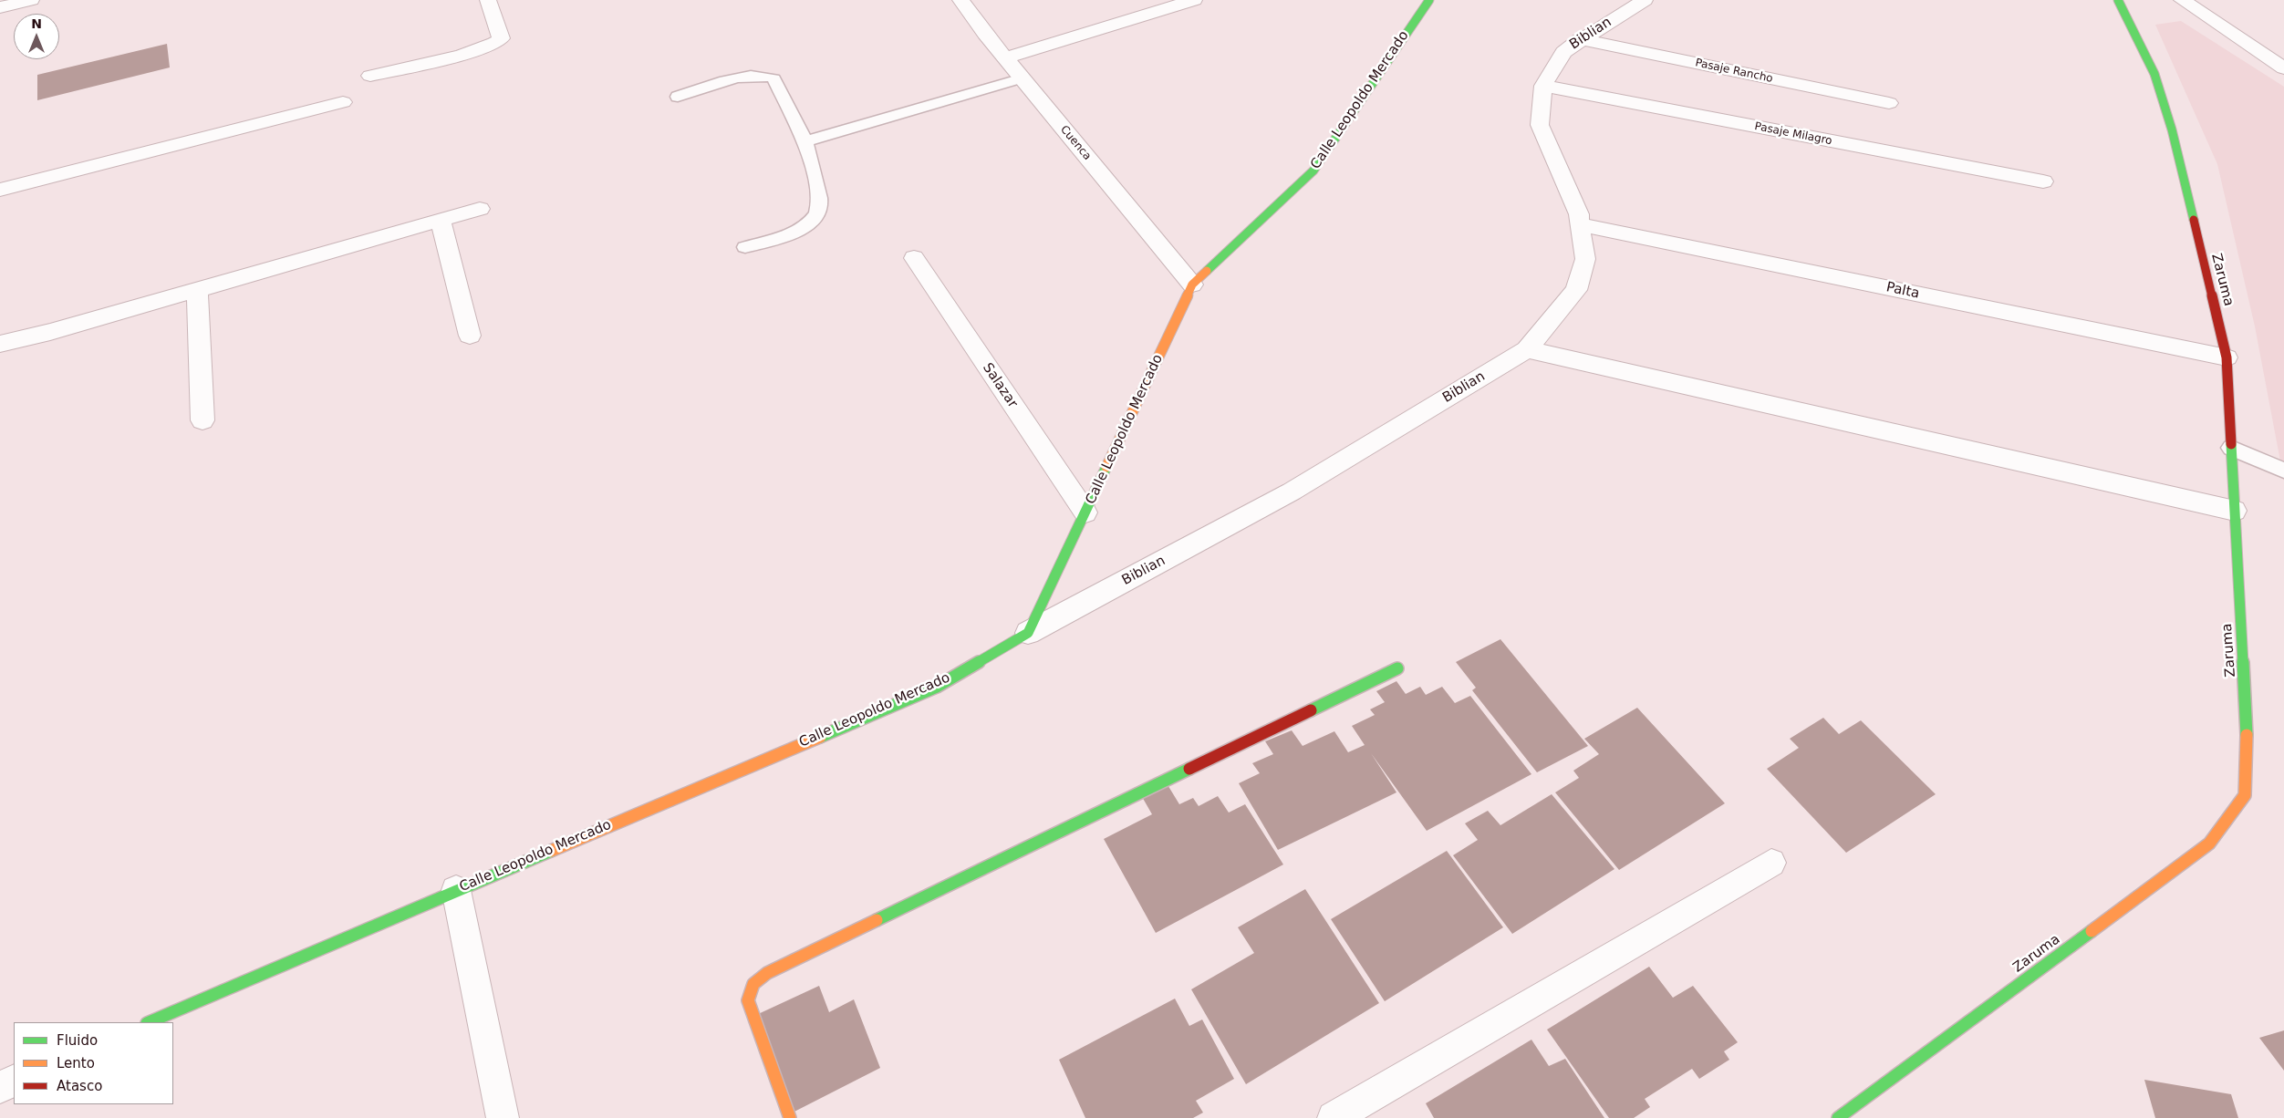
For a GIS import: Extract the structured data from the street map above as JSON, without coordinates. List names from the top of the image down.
{
  "streets": {
    "street": [
      "Biblian",
      "Pasaje Rancho",
      "Calle Leopoldo Mercado",
      "Pasaje Milagro",
      "Cuenca",
      "Zaruma",
      "Palta",
      "Salazar"
    ]
  },
  "crossings": [
    ["Biblian", "Pasaje Rancho"],
    ["Biblian", "Calle Leopoldo Mercado"],
    ["Biblian", "Pasaje Milagro"],
    ["Biblian", "Palta"],
    ["Calle Leopoldo Mercado", "Cuenca"],
    ["Calle Leopoldo Mercado", "Salazar"],
    ["Zaruma", "Palta"]
  ],
  "legend": ["Fluido", "Lento", "Atasco"],
  "north": "top"
}
